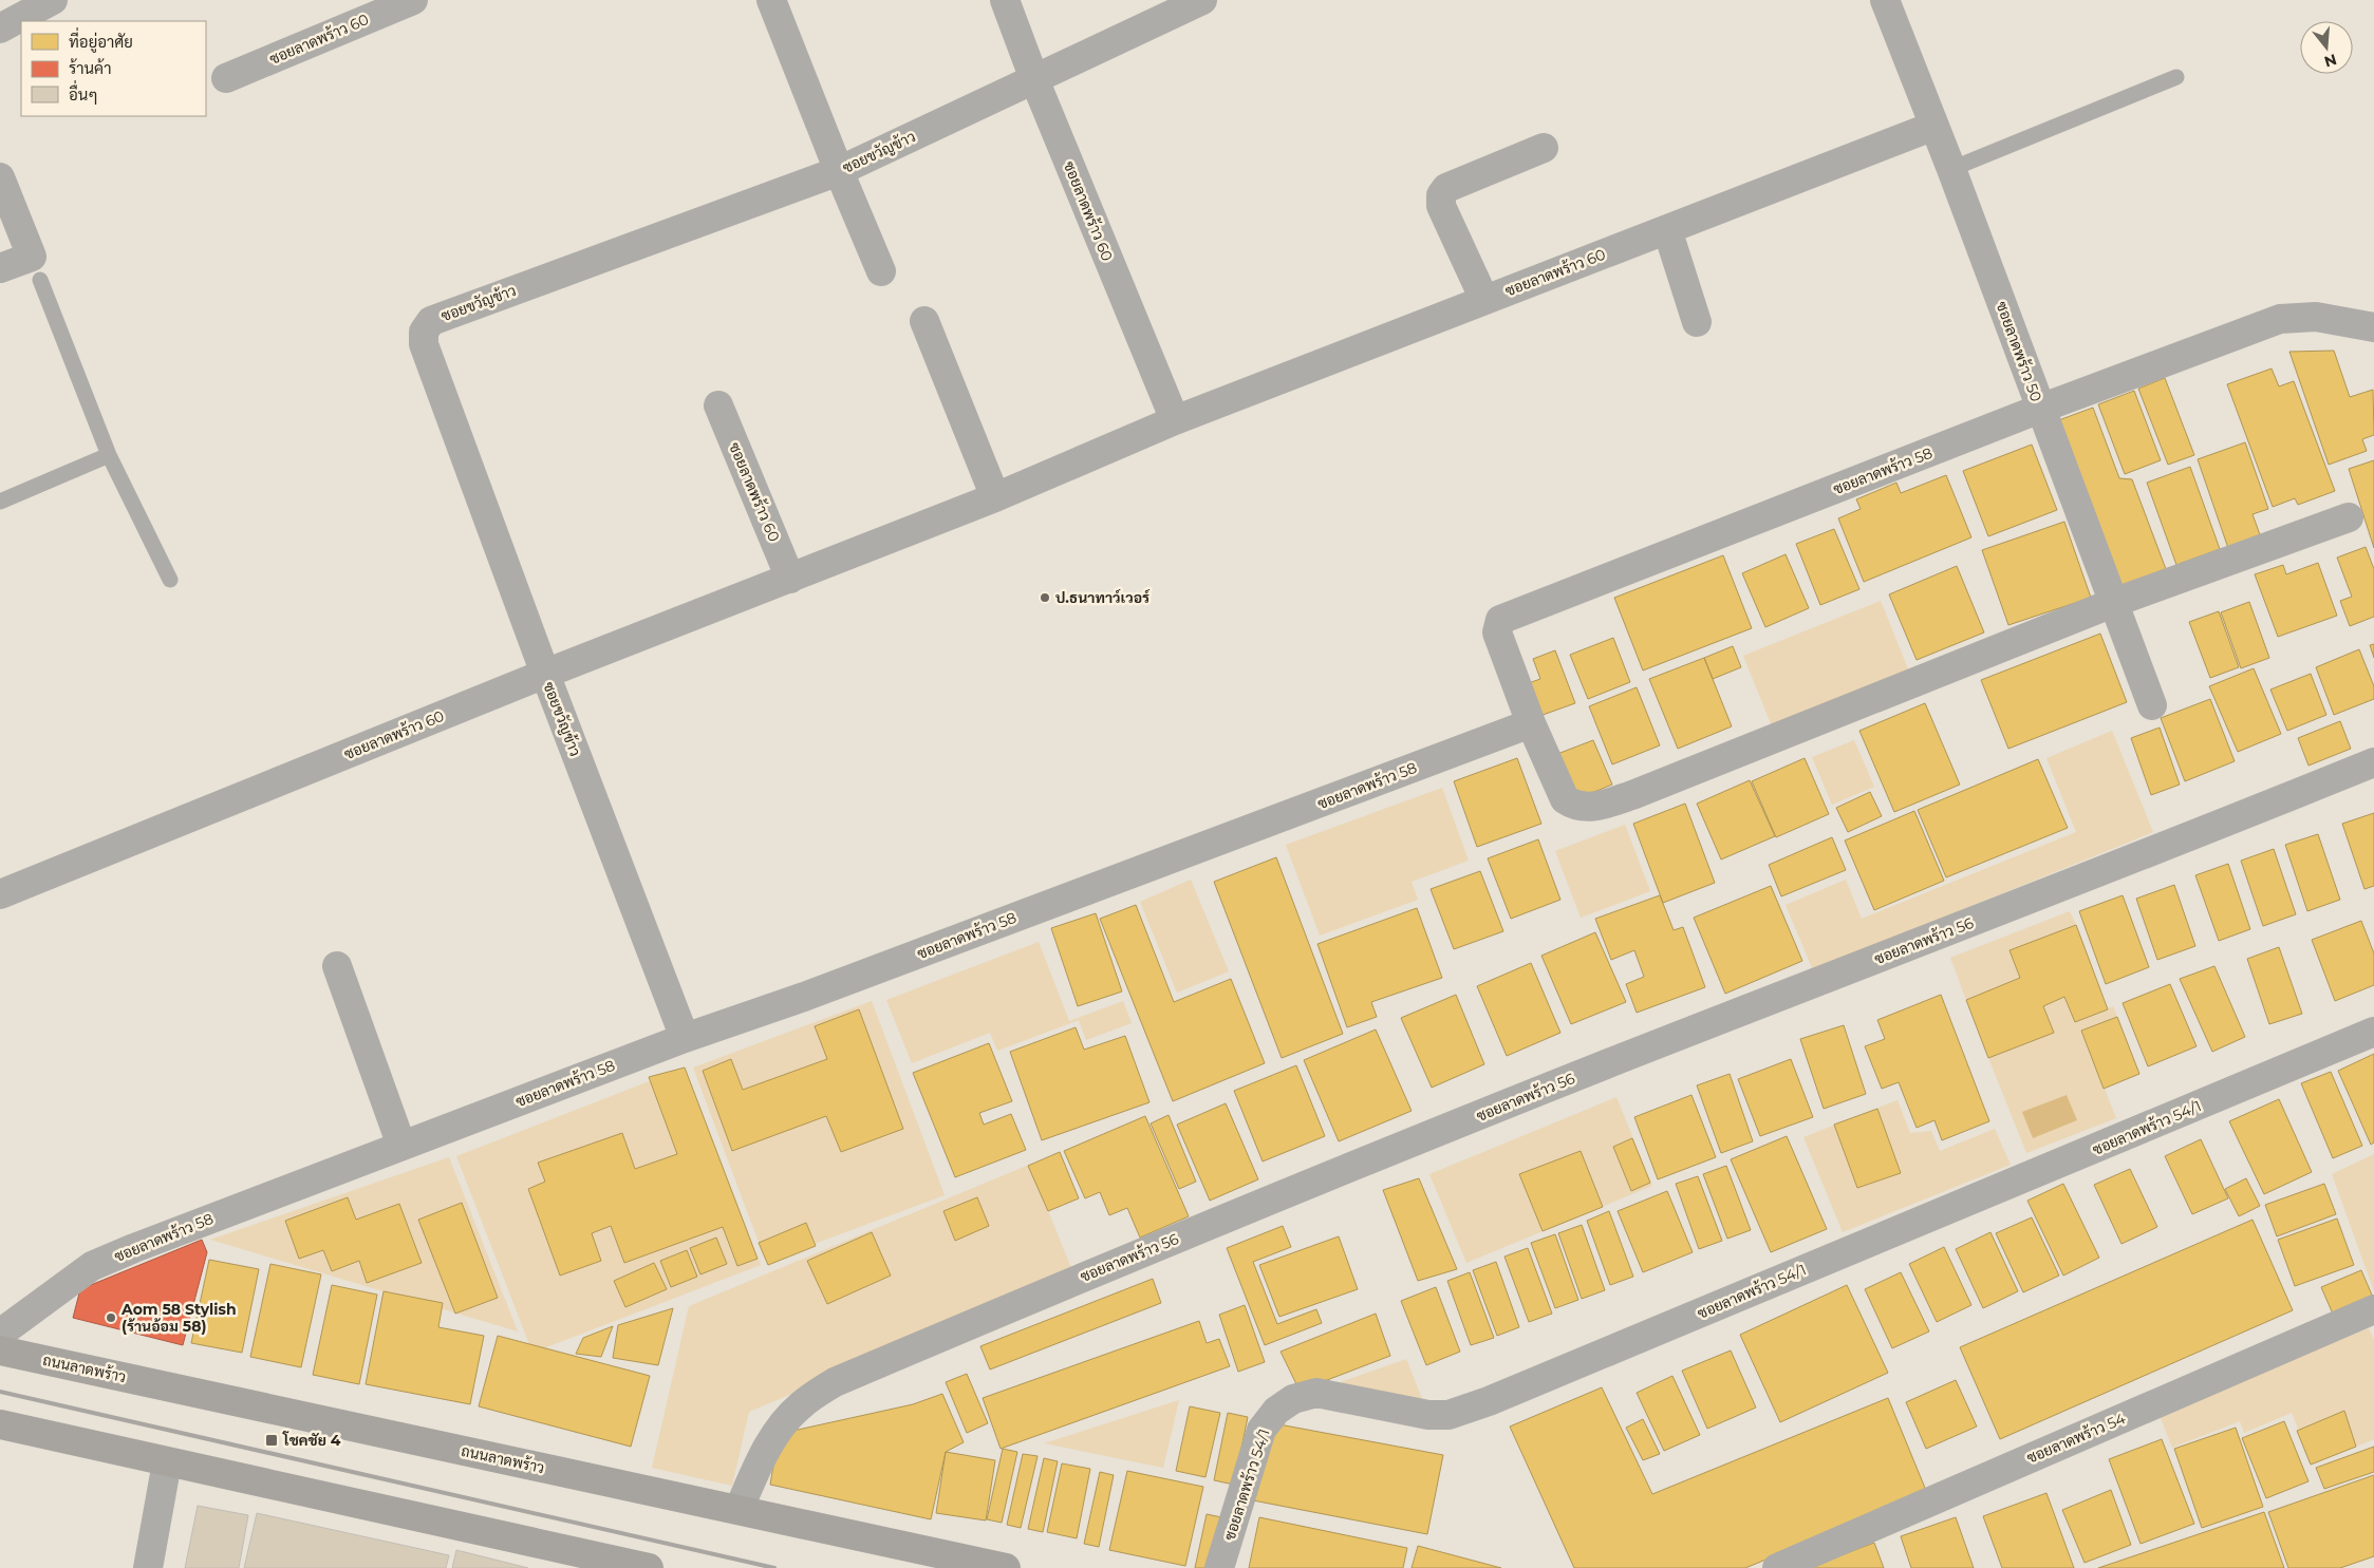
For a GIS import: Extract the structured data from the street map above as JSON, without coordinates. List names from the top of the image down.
{
  "streets": {
    "main road": ["ถนนลาดพร้าว"],
    "street": [
      "ซอยลาดพร้าว 60",
      "ซอยขวัญข้าว",
      "ซอยลาดพร้าว 50",
      "ซอยลาดพร้าว 58",
      "ซอยลาดพร้าว 56",
      "ซอยลาดพร้าว 54/1",
      "ซอยลาดพร้าว 54"
    ]
  },
  "crossings": [
    ["ซอยลาดพร้าว 60", "ซอยขวัญข้าว"],
    ["ซอยลาดพร้าว 60", "ซอยลาดพร้าว 50"],
    ["ซอยขวัญข้าว", "ซอยลาดพร้าว 58"],
    ["ซอยลาดพร้าว 50", "ซอยลาดพร้าว 58"],
    ["ซอยลาดพร้าว 56", "ถนนลาดพร้าว"]
  ],
  "places": {
    "other": ["ป.ธนาทาว์เวอร์", "Aom 58 Stylish (ร้านอ้อม 58)"],
    "transit": ["โชคชัย 4"]
  },
  "legend": ["ที่อยู่อาศัย", "ร้านค้า", "อื่นๆ"],
  "north": "bottom"
}
